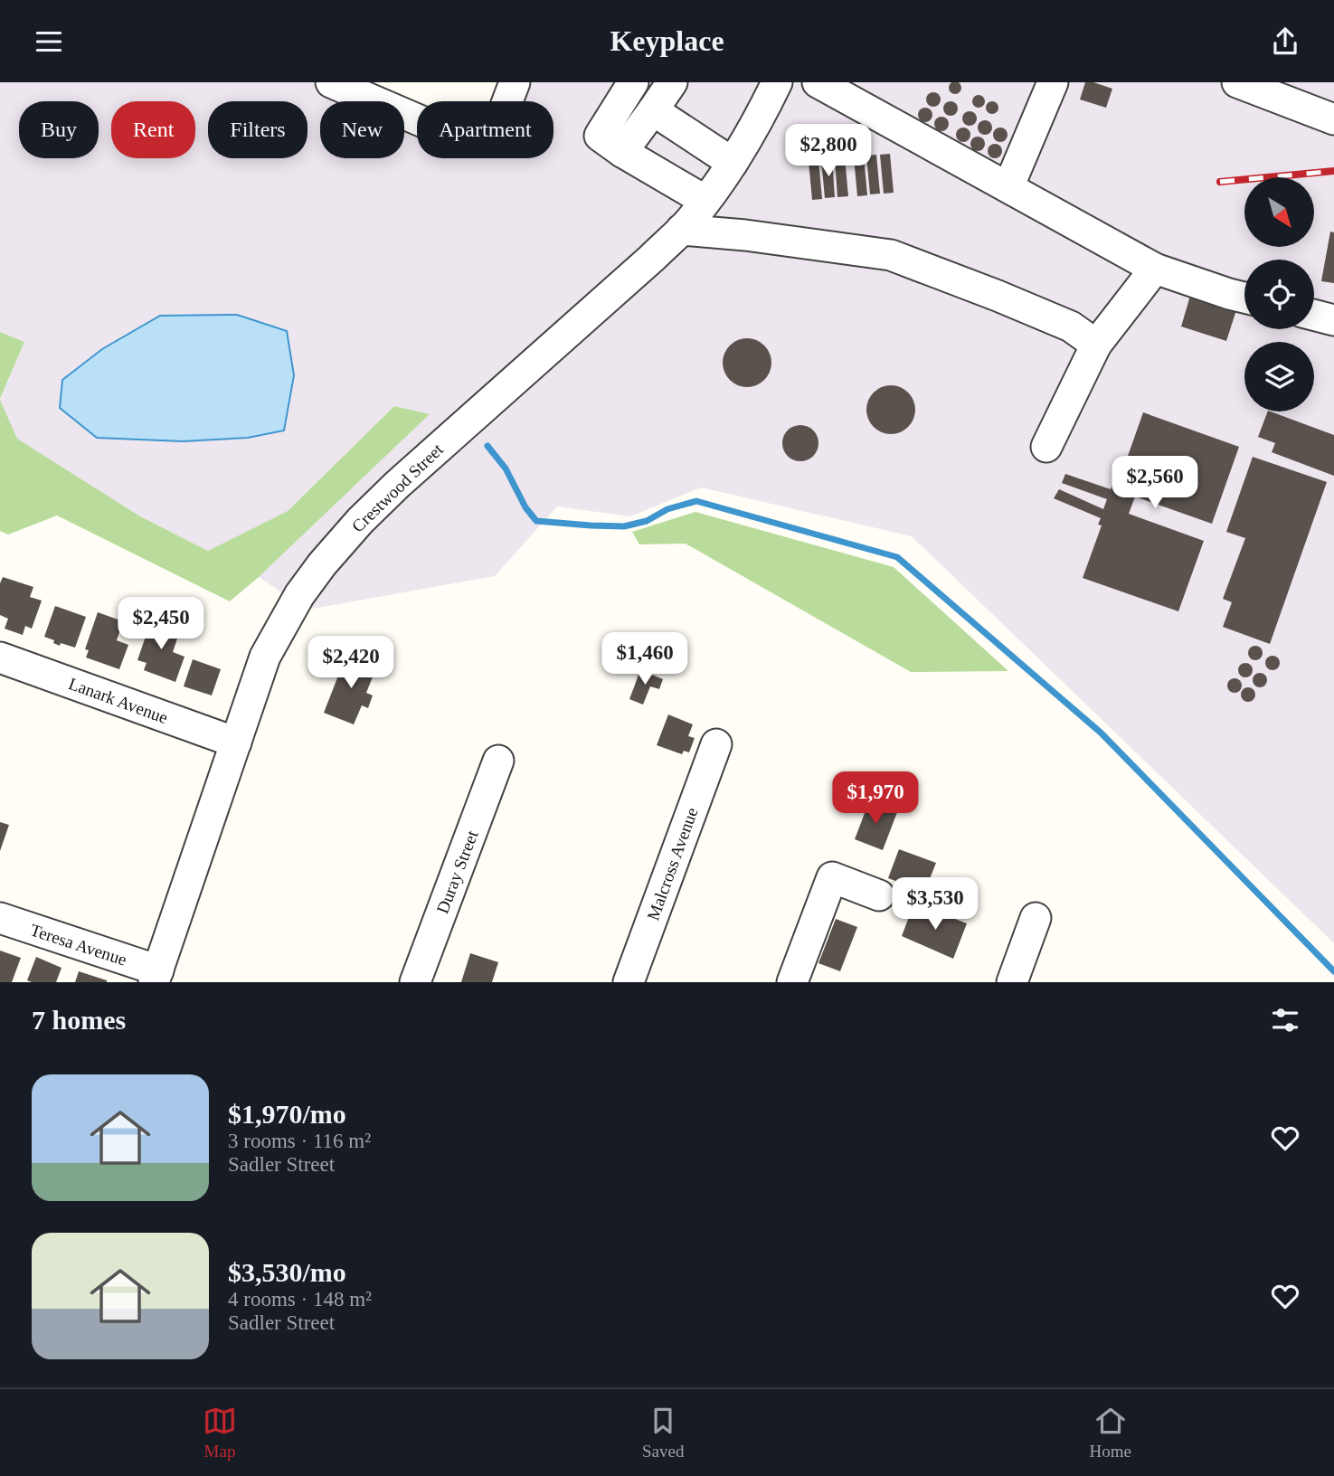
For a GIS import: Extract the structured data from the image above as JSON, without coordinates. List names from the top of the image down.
{
  "streets": {
    "street": [
      "Crestwood Street",
      "Lanark Avenue",
      "Malcross Avenue",
      "Duray Street",
      "Teresa Avenue"
    ]
  },
  "crossings": [
    ["Crestwood Street", "Lanark Avenue"],
    ["Crestwood Street", "Teresa Avenue"]
  ],
  "north": "bottom right",
  "page": {
    "header": "Keyplace",
    "chip": [
      "Buy",
      "Rent",
      "Filters",
      "New",
      "Apartment"
    ],
    "price": [
      "$2,800",
      "$2,560",
      "$2,450",
      "$1,460",
      "$2,420",
      "$1,970",
      "$3,530"
    ],
    "heading": "7 homes",
    "list": [
      {
        "name": "$1,970/mo",
        "note": "3 rooms · 116 m² · Sadler Street"
      },
      {
        "name": "$3,530/mo",
        "note": "4 rooms · 148 m² · Sadler Street"
      }
    ],
    "tabs": ["Map", "Saved", "Home"]
  }
}
